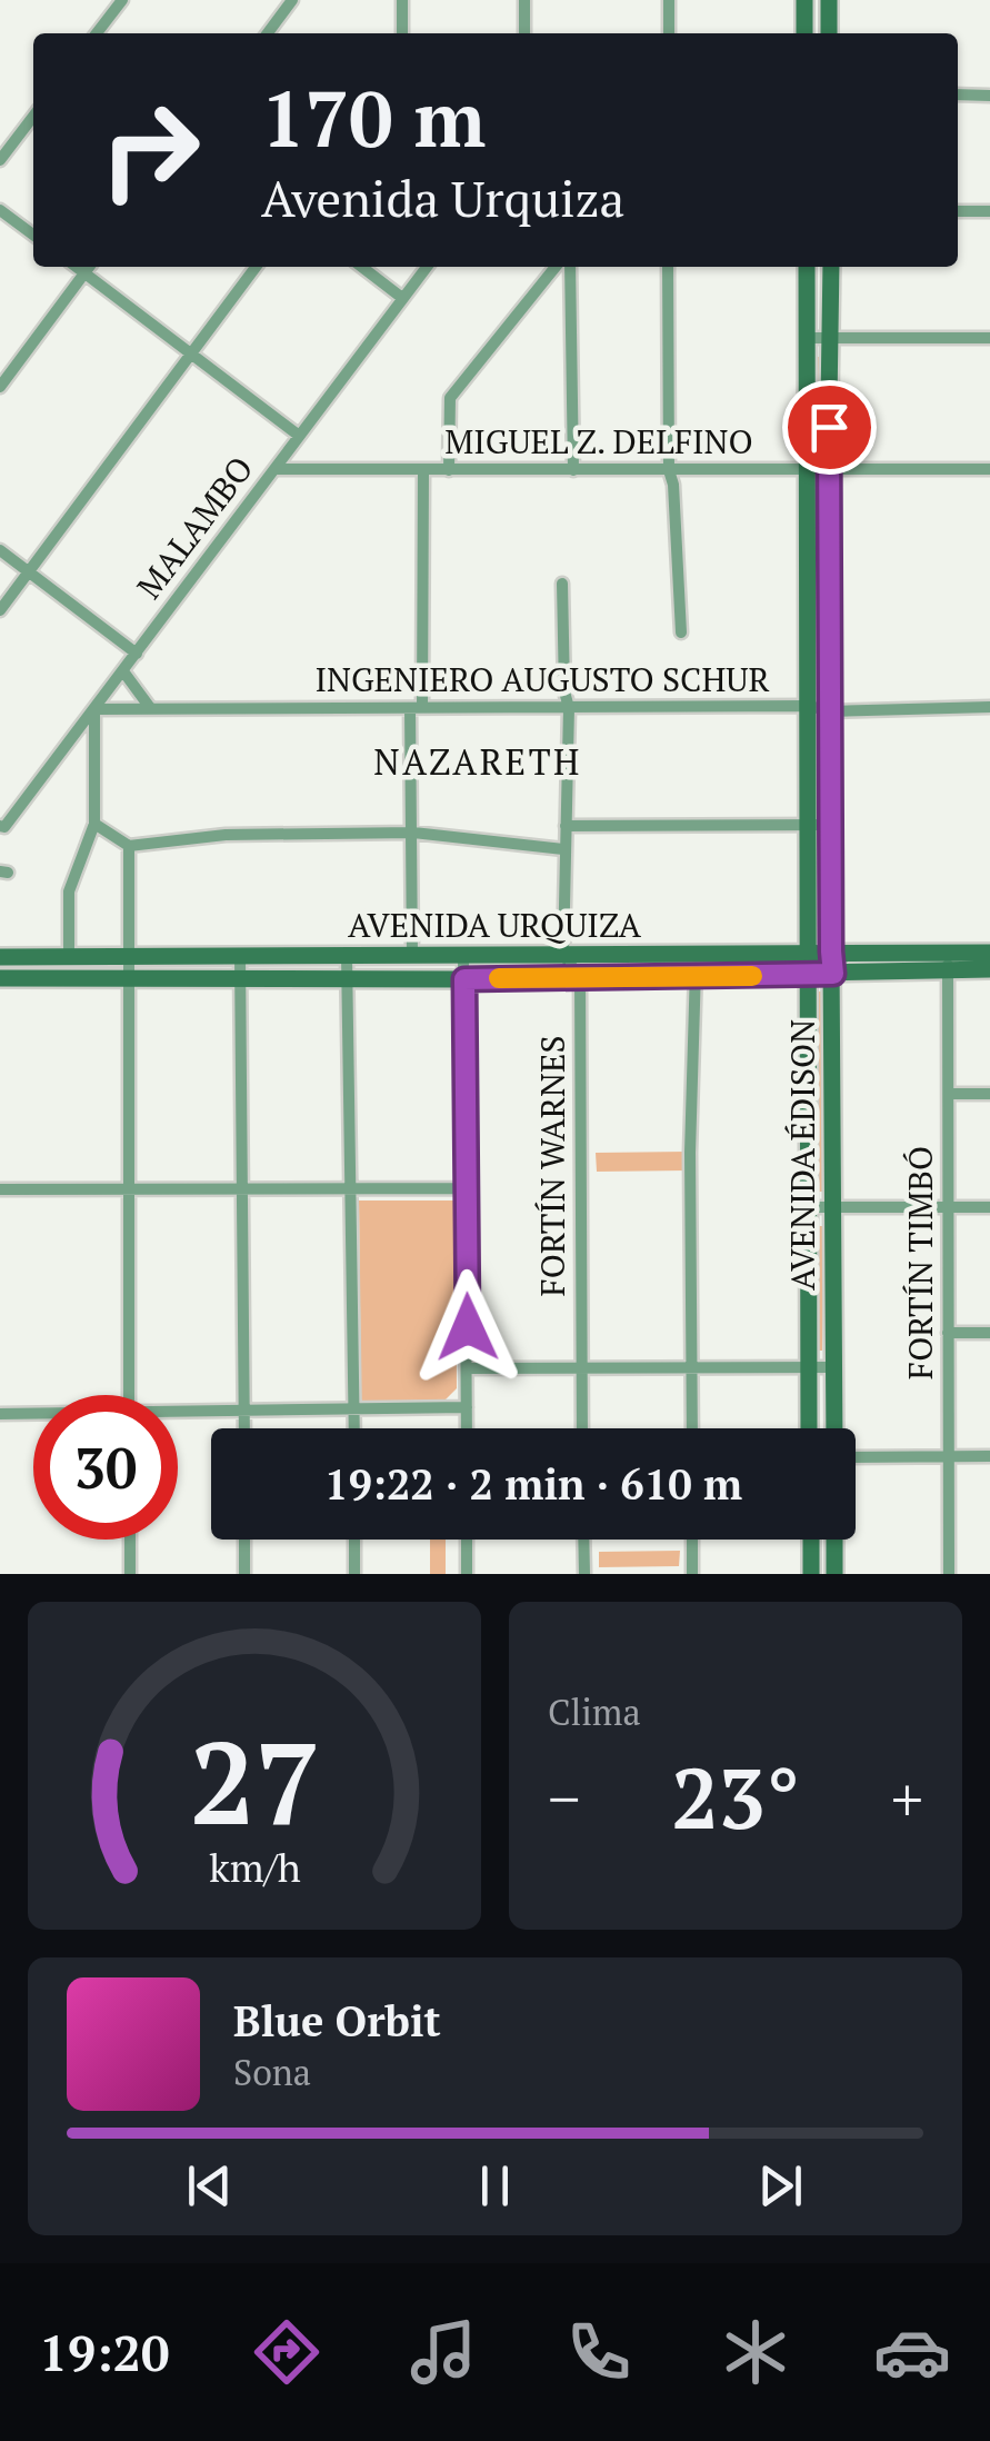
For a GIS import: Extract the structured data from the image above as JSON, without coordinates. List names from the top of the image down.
{
  "streets": {
    "main road": ["AVENIDA URQUIZA", "AVENIDA ÉDISON"],
    "street": [
      "MIGUEL Z. DELFINO",
      "MALAMBO",
      "INGENIERO AUGUSTO SCHUR",
      "FORTÍN WARNES",
      "FORTÍN TIMBÓ"
    ]
  },
  "crossings": [
    ["MIGUEL Z. DELFINO", "MALAMBO"],
    ["MIGUEL Z. DELFINO", "AVENIDA ÉDISON"],
    ["MALAMBO", "INGENIERO AUGUSTO SCHUR"],
    ["INGENIERO AUGUSTO SCHUR", "AVENIDA ÉDISON"],
    ["AVENIDA URQUIZA", "AVENIDA ÉDISON"],
    ["AVENIDA URQUIZA", "FORTÍN WARNES"],
    ["AVENIDA URQUIZA", "FORTÍN TIMBÓ"]
  ],
  "districts": ["NAZARETH"],
  "page": {
    "turn": ["170 m", "Avenida Urquiza"],
    "limit": "30",
    "trip": "19:22 · 2 min · 610 m",
    "tile": "Clima",
    "heat": ["−", "23°", "+"],
    "song": ["Blue Orbit", "Sona"],
    "tabs": "19:20",
    "gauge": ["27", "km/h"]
  }
}
